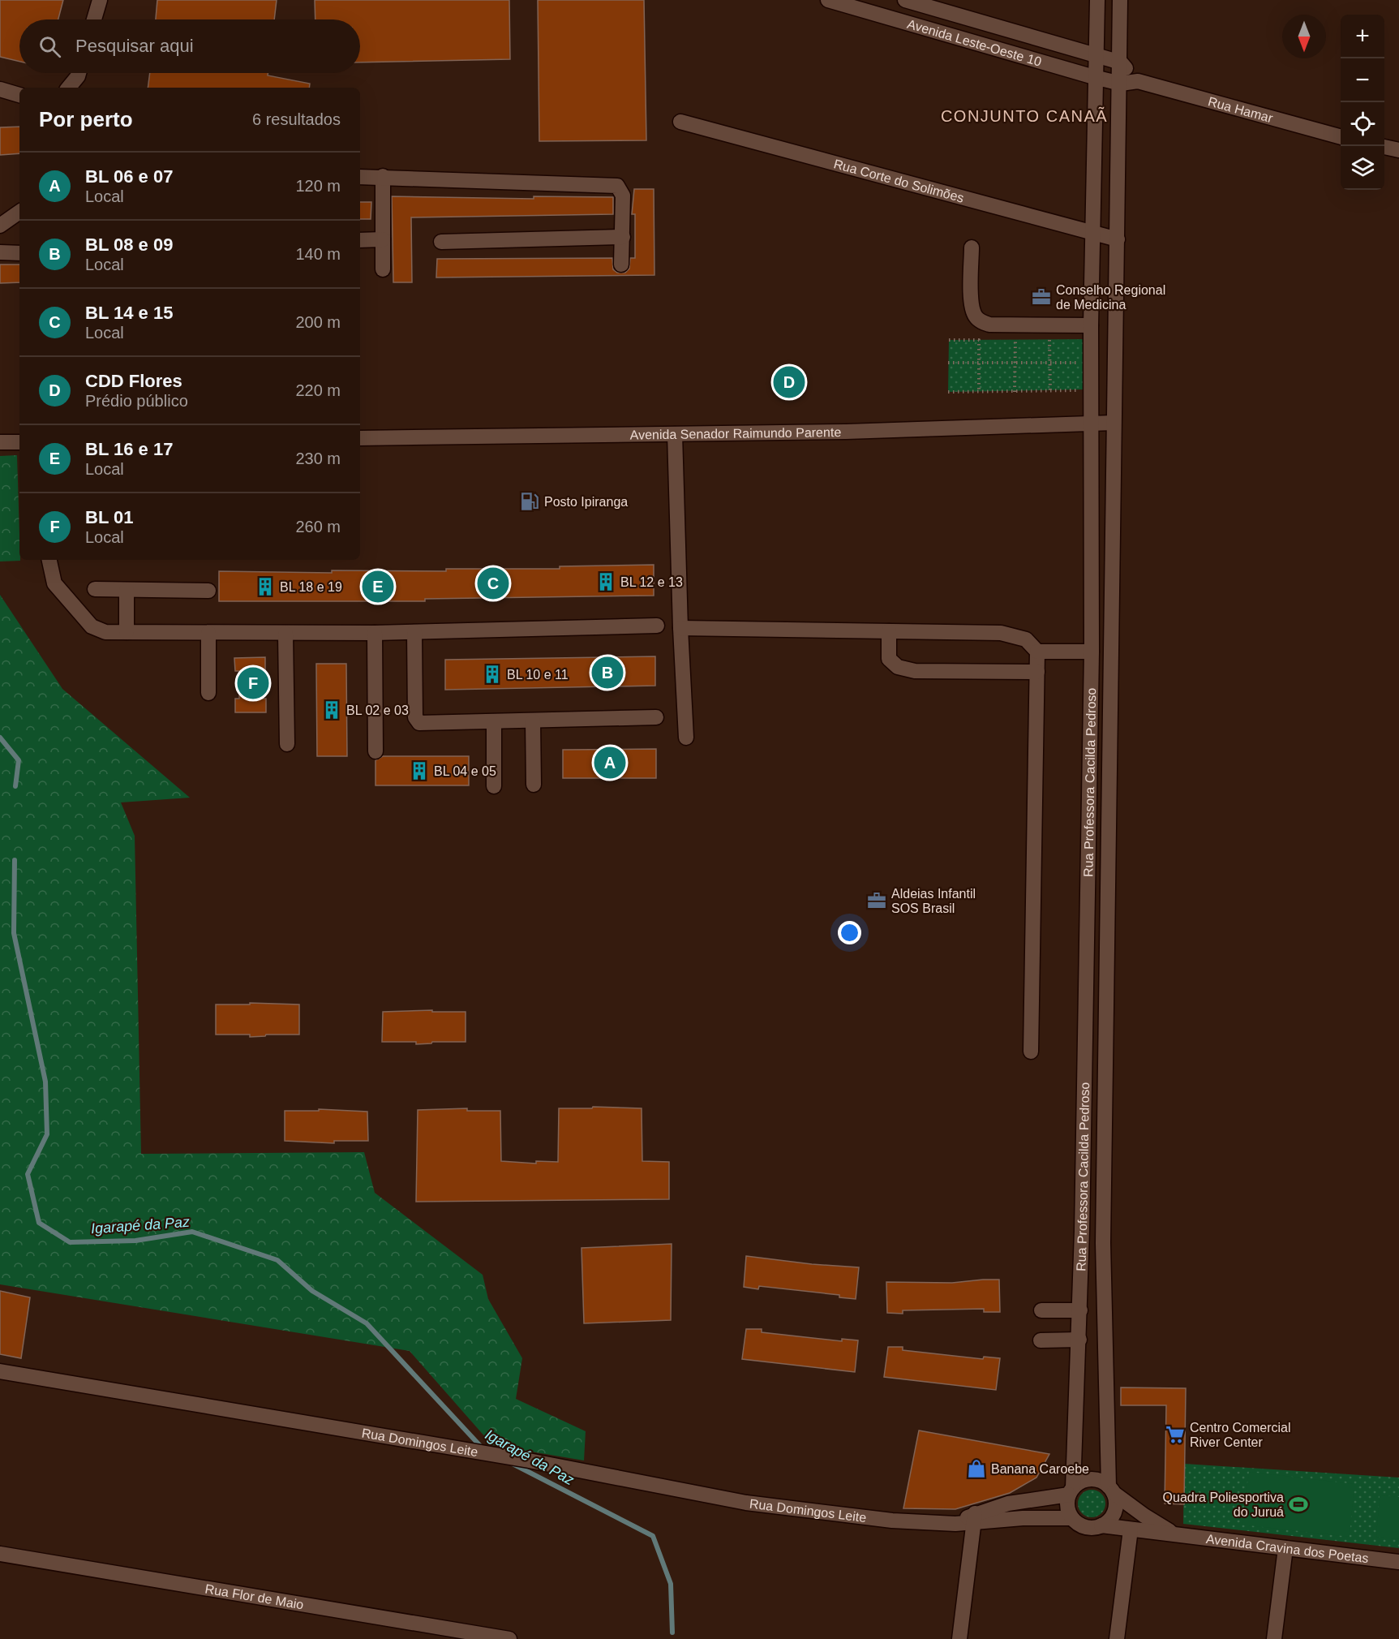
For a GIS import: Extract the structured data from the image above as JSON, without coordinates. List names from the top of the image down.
{
  "streets": {
    "street": [
      "Avenida Leste-Oeste 10",
      "Rua Hamar",
      "Rua Corte do Solimões",
      "Avenida Senador Raimundo Parente",
      "Rua Professora Cacilda Pedroso",
      "Rua Domingos Leite",
      "Avenida Cravina dos Poetas",
      "Rua Flor de Maio"
    ]
  },
  "crossings": [
    ["Avenida Leste-Oeste 10", "Rua Hamar"],
    ["Avenida Leste-Oeste 10", "Rua Professora Cacilda Pedroso"],
    ["Rua Hamar", "Rua Professora Cacilda Pedroso"],
    ["Rua Corte do Solimões", "Rua Professora Cacilda Pedroso"],
    ["Avenida Senador Raimundo Parente", "Rua Professora Cacilda Pedroso"],
    ["Rua Professora Cacilda Pedroso", "Rua Domingos Leite"],
    ["Rua Professora Cacilda Pedroso", "Avenida Cravina dos Poetas"],
    ["Rua Domingos Leite", "Avenida Cravina dos Poetas"]
  ],
  "districts": ["CONJUNTO CANAÃ"],
  "water": ["Igarapé da Paz"],
  "places": {
    "office": ["Conselho Regional de Medicina", "Aldeias Infantil SOS Brasil"],
    "fuel station": ["Posto Ipiranga"],
    "building": [
      "BL 12 e 13",
      "BL 18 e 19",
      "BL 10 e 11",
      "BL 02 e 03",
      "BL 04 e 05"
    ],
    "supermarket": ["Centro Comercial River Center"],
    "shop": ["Banana Caroebe"],
    "sports": ["Quadra Poliesportiva do Juruá"]
  },
  "north": "bottom",
  "page": {
    "map_buttons": ["+", "−"],
    "search": "Pesquisar aqui",
    "heading": ["Por perto", "6 resultados"],
    "list": [
      {
        "mark": "A",
        "name": "BL 06 e 07",
        "note": "Local",
        "value": "120 m"
      },
      {
        "mark": "B",
        "name": "BL 08 e 09",
        "note": "Local",
        "value": "140 m"
      },
      {
        "mark": "C",
        "name": "BL 14 e 15",
        "note": "Local",
        "value": "200 m"
      },
      {
        "mark": "D",
        "name": "CDD Flores",
        "note": "Prédio público",
        "value": "220 m"
      },
      {
        "mark": "E",
        "name": "BL 16 e 17",
        "note": "Local",
        "value": "230 m"
      },
      {
        "mark": "F",
        "name": "BL 01",
        "note": "Local",
        "value": "260 m"
      }
    ],
    "pins": [
      "D",
      "C",
      "E",
      "B",
      "F",
      "A"
    ]
  }
}
